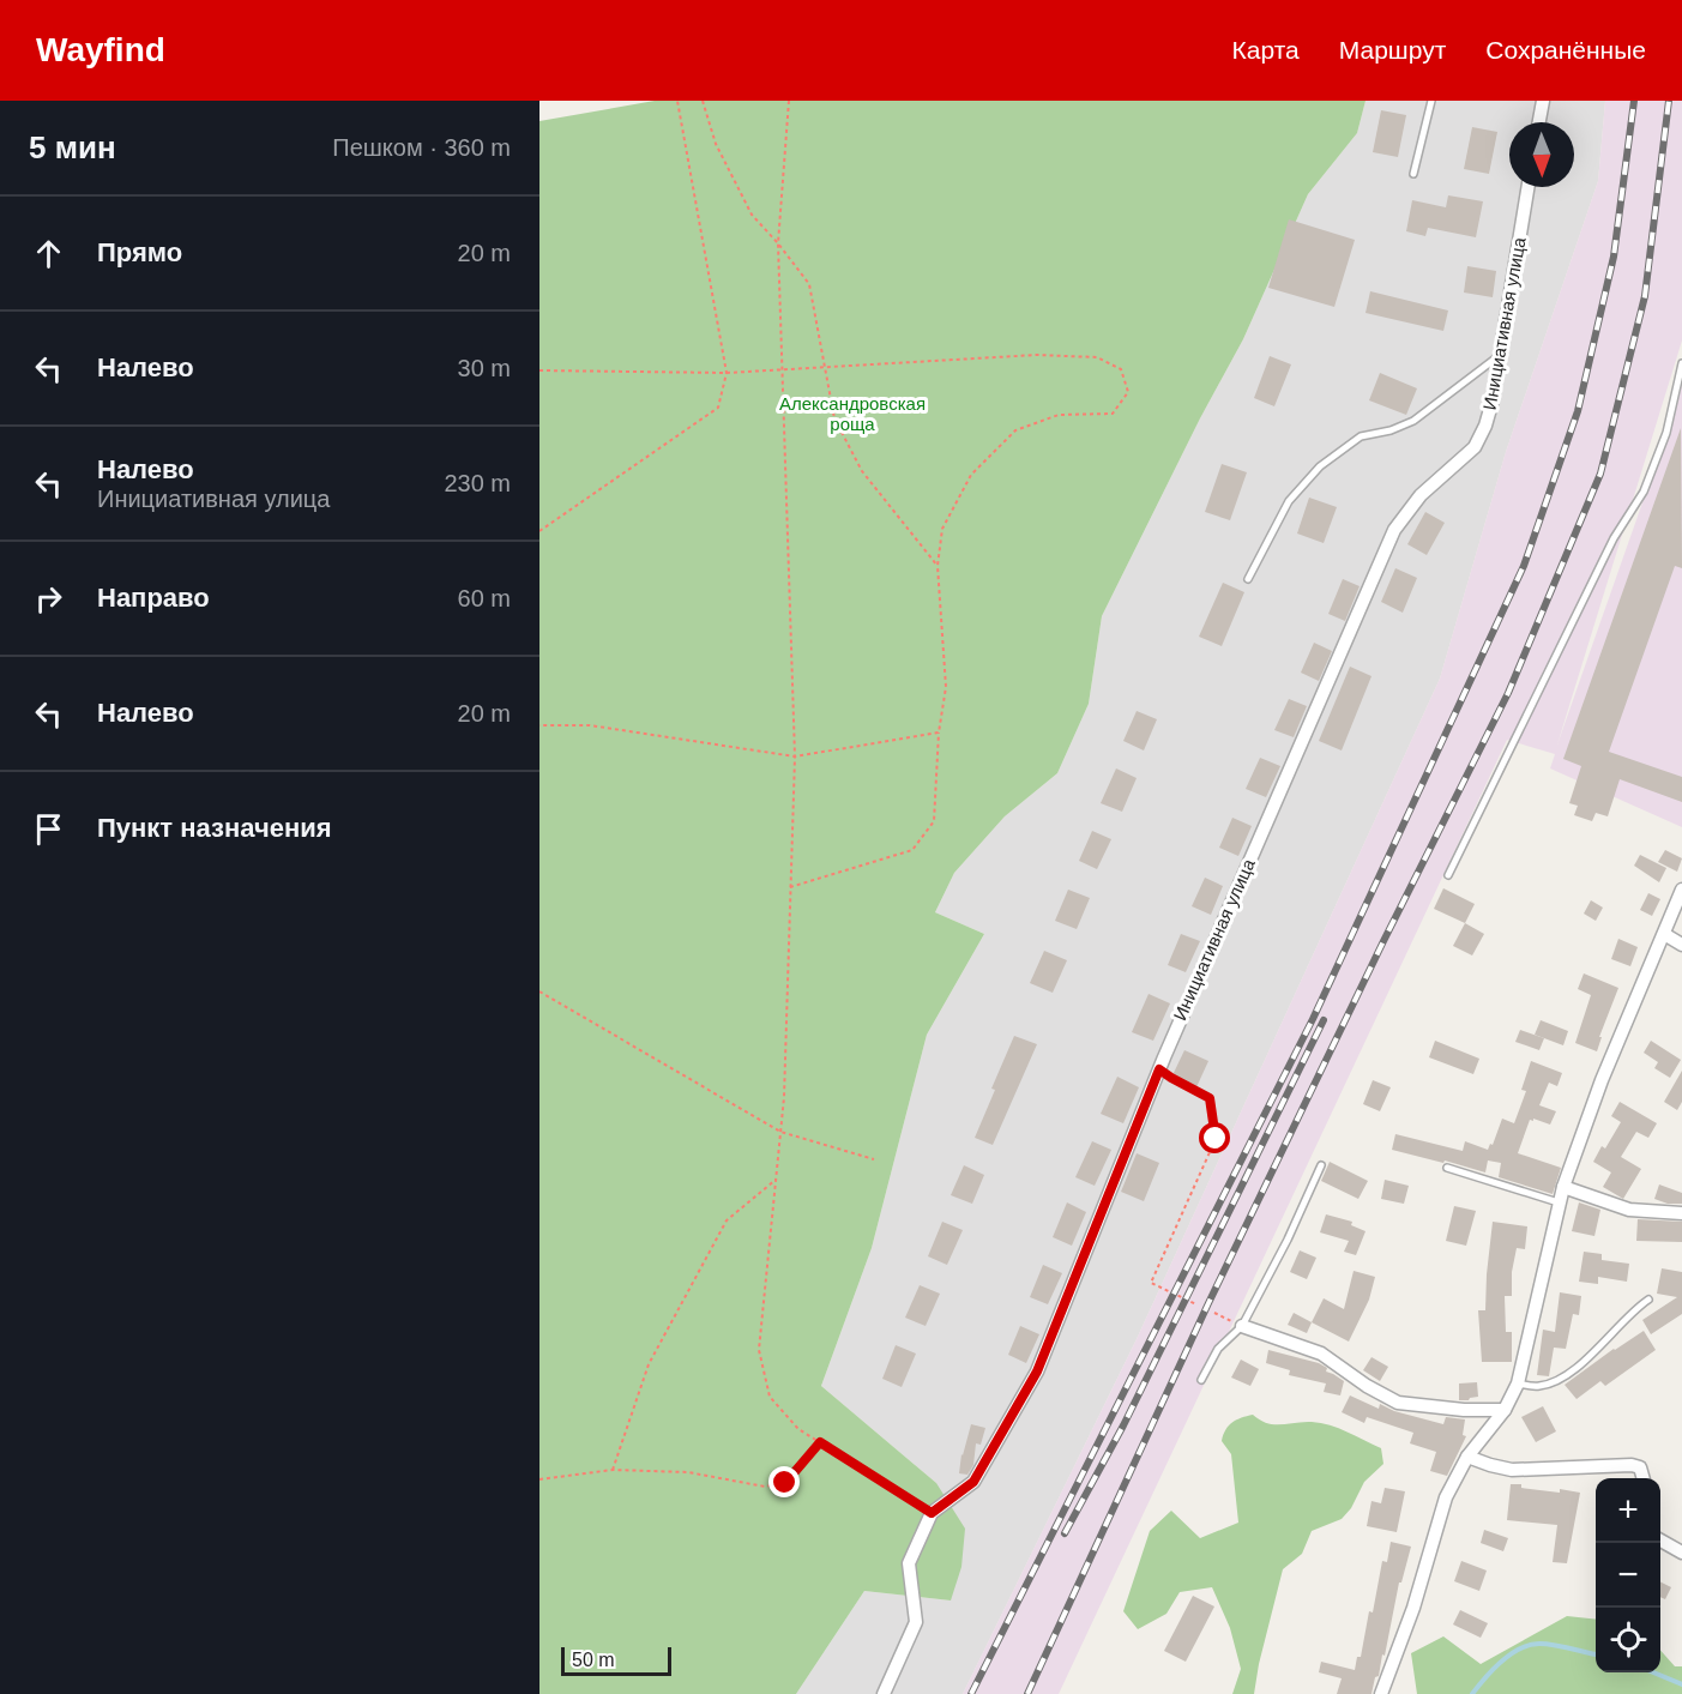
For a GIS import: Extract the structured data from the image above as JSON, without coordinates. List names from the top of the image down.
{
  "streets": {
    "street": ["Инициативная улица"]
  },
  "parks": ["Александровская роща"],
  "scale_bar": "50 m",
  "north": "bottom",
  "page": {
    "header": "Wayfind",
    "nav": ["Карта", "Маршрут", "Сохранённые"],
    "heading": ["5 мин", "Пешком · 360 m"],
    "list": [
      ["Прямо", "20 m"],
      ["Налево", "30 m"],
      ["Налево", "Инициативная улица", "230 m"],
      ["Направо", "60 m"],
      ["Налево", "20 m"],
      "Пункт назначения"
    ],
    "map_buttons": ["+", "−"],
    "scale": "50 m"
  }
}
